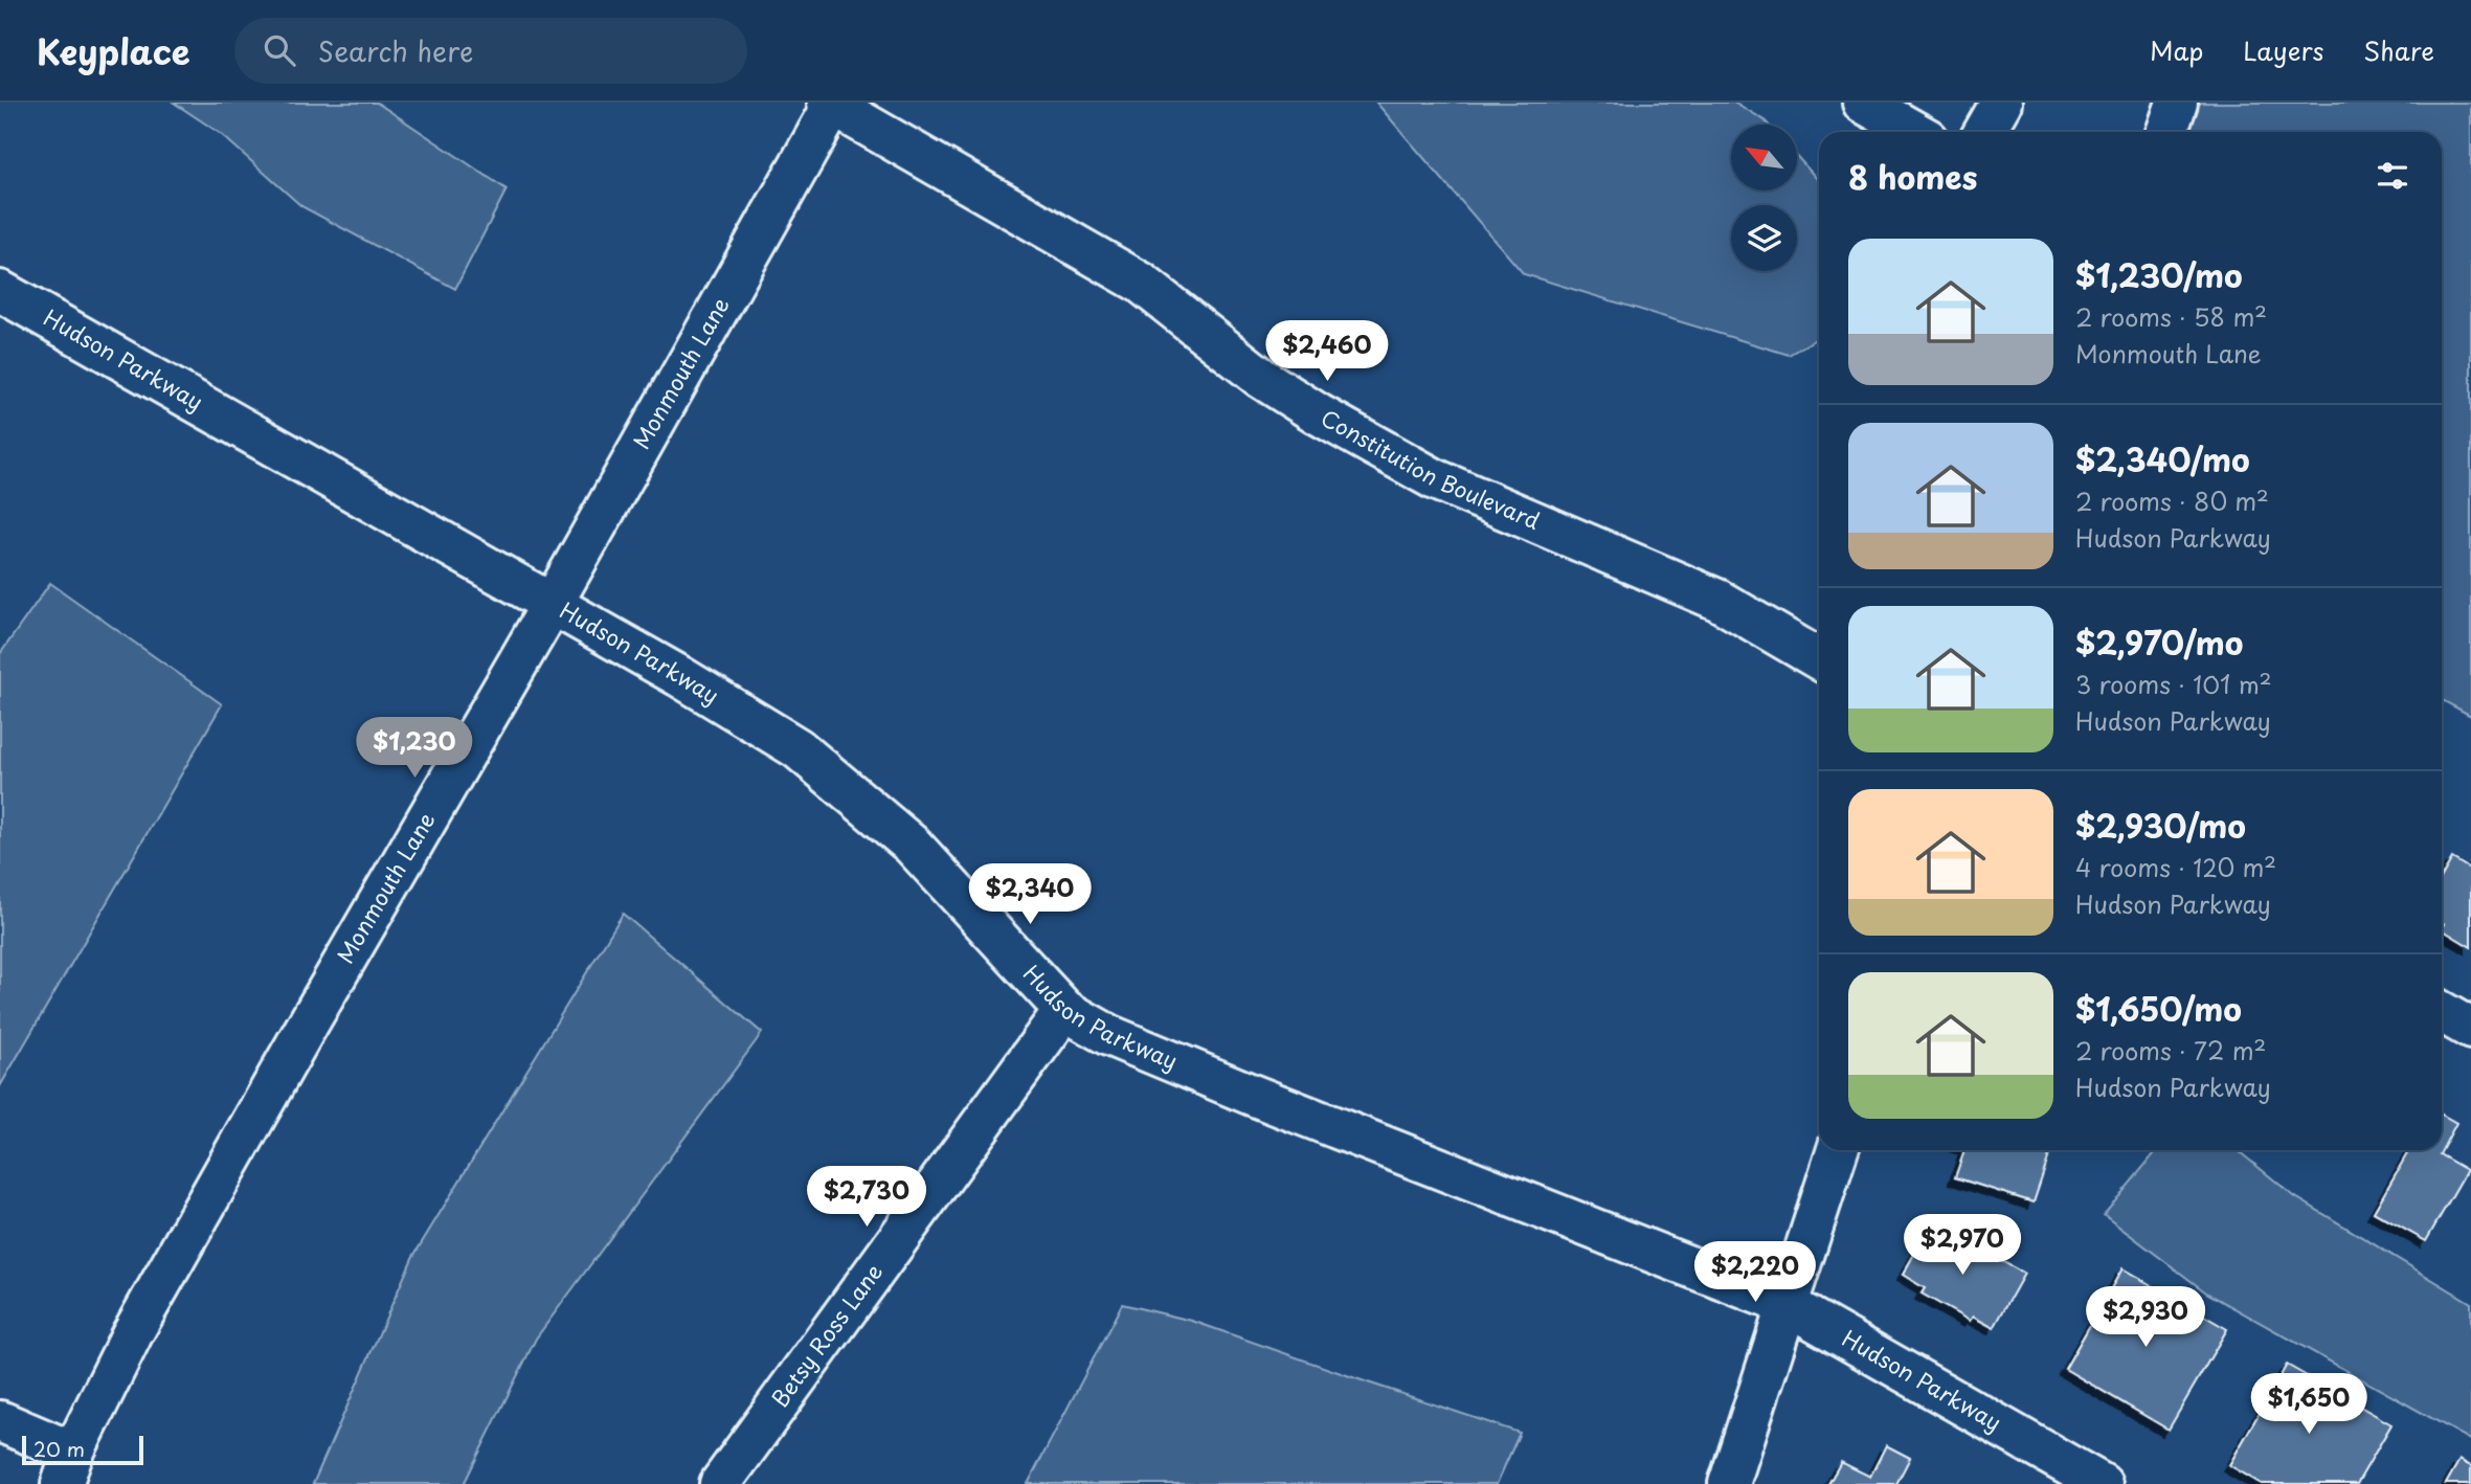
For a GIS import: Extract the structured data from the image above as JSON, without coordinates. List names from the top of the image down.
{
  "streets": {
    "street": [
      "Hudson Parkway",
      "Monmouth Lane",
      "Constitution Boulevard",
      "Betsy Ross Lane"
    ]
  },
  "crossings": [
    ["Hudson Parkway", "Monmouth Lane"],
    ["Hudson Parkway", "Betsy Ross Lane"],
    ["Monmouth Lane", "Constitution Boulevard"]
  ],
  "scale_bar": "20 m",
  "north": "top left",
  "page": {
    "header": "Keyplace",
    "search": "Search here",
    "nav": ["Map", "Layers", "Share"],
    "heading": "8 homes",
    "list": [
      {
        "name": "$1,230/mo",
        "note": "2 rooms · 58 m² · Monmouth Lane"
      },
      {
        "name": "$2,340/mo",
        "note": "2 rooms · 80 m² · Hudson Parkway"
      },
      {
        "name": "$2,970/mo",
        "note": "3 rooms · 101 m² · Hudson Parkway"
      },
      {
        "name": "$2,930/mo",
        "note": "4 rooms · 120 m² · Hudson Parkway"
      },
      {
        "name": "$1,650/mo",
        "note": "2 rooms · 72 m² · Hudson Parkway"
      }
    ],
    "price": [
      "$2,460",
      "$1,230",
      "$2,340",
      "$2,730",
      "$2,970",
      "$2,220",
      "$2,930",
      "$1,650"
    ],
    "scale": "20 m"
  }
}
